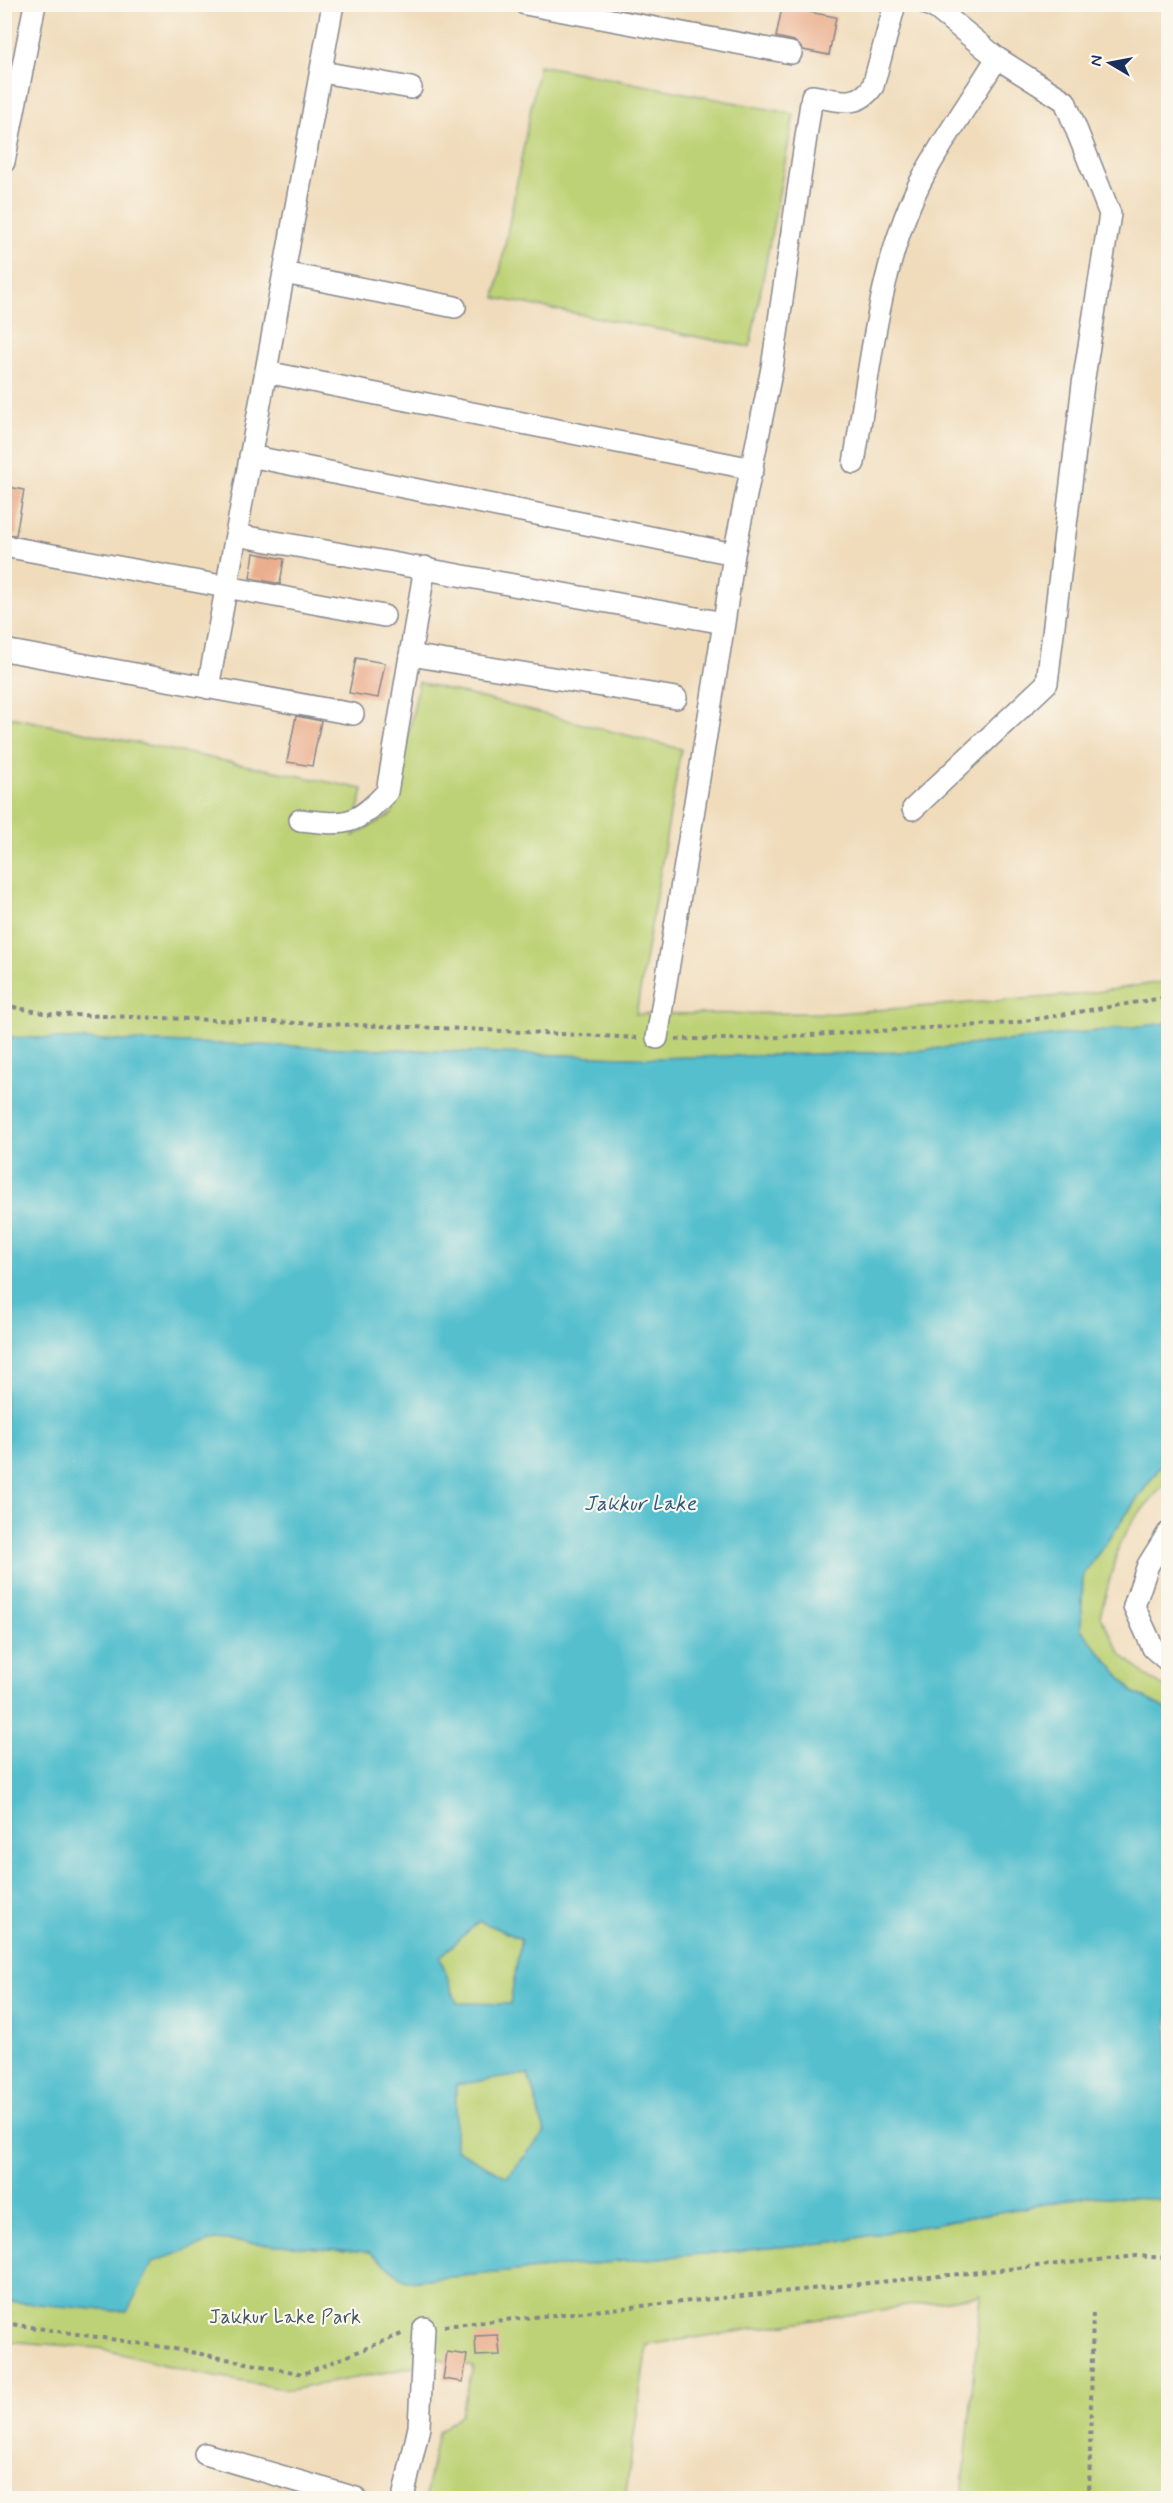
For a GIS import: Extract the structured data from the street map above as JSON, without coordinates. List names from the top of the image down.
{
  "water": ["Jakkur Lake"],
  "parks": ["Jakkur Lake Park"],
  "north": "left"
}
